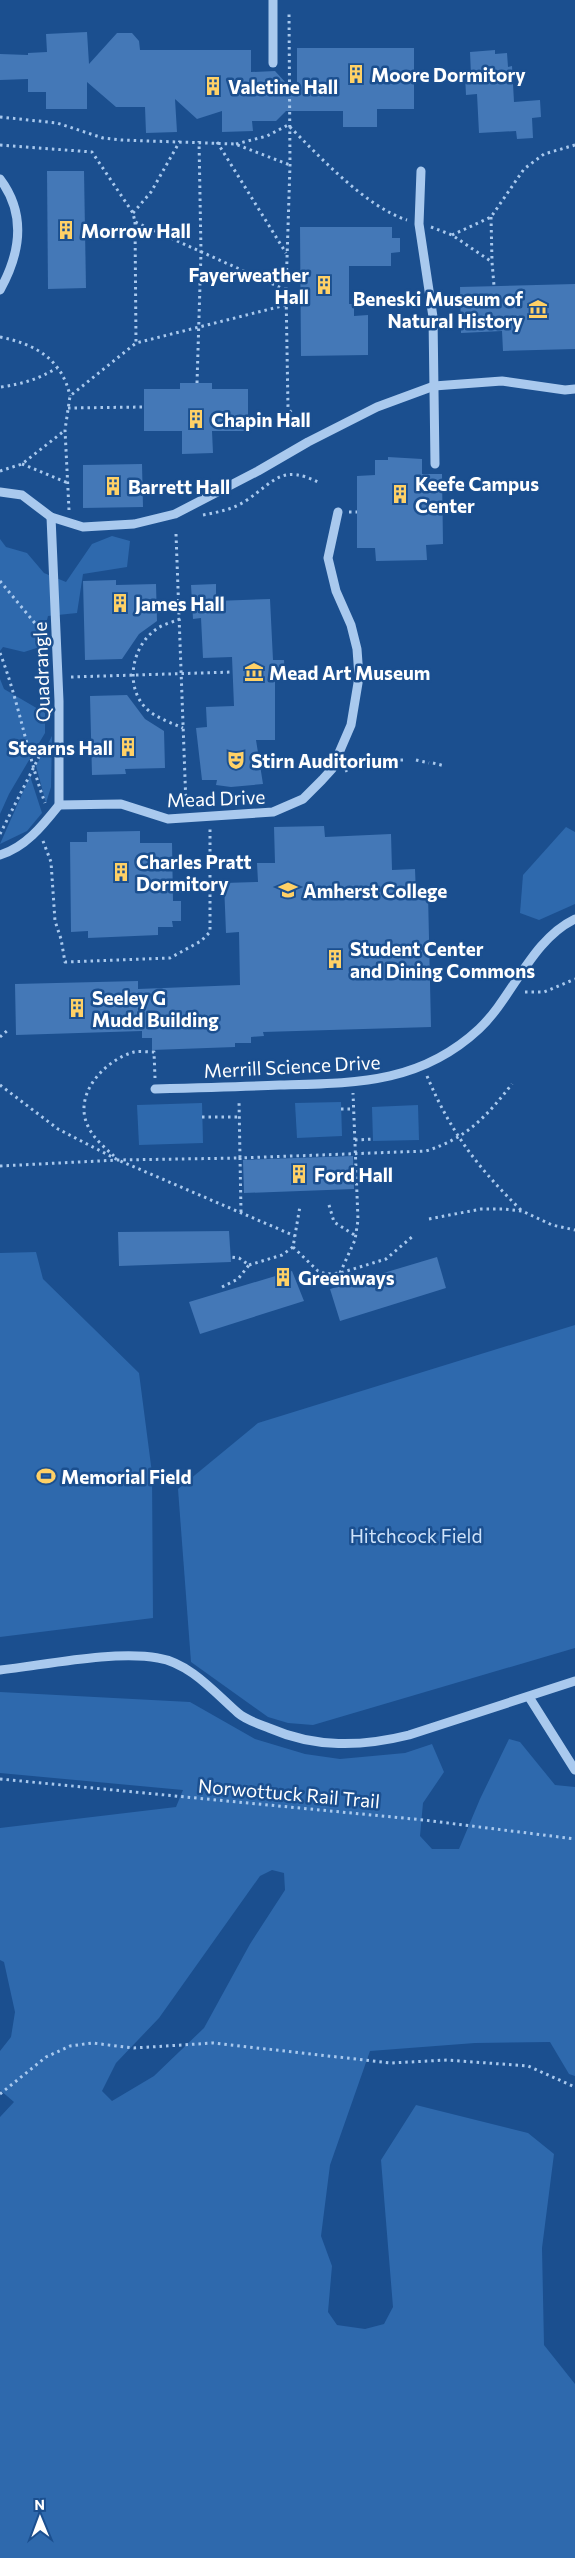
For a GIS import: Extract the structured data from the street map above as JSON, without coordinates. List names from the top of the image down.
{
  "streets": {
    "street": ["Quadrangle", "Mead Drive", "Merrill Science Drive"],
    "path": ["Norwottuck Rail Trail"]
  },
  "crossings": [
    ["Quadrangle", "Mead Drive"]
  ],
  "parks": ["Hitchcock Field"],
  "places": {
    "building": [
      "Moore Dormitory",
      "Valetine Hall",
      "Morrow Hall",
      "Fayerweather Hall",
      "Chapin Hall",
      "Barrett Hall",
      "Keefe Campus Center",
      "James Hall",
      "Stearns Hall",
      "Charles Pratt Dormitory",
      "Student Center and Dining Commons",
      "Seeley G Mudd Building",
      "Ford Hall",
      "Greenways"
    ],
    "museum": ["Beneski Museum of Natural History", "Mead Art Museum"],
    "theatre": ["Stirn Auditorium"],
    "school or university": ["Amherst College"],
    "sports": ["Memorial Field"]
  },
  "north": "top"
}
